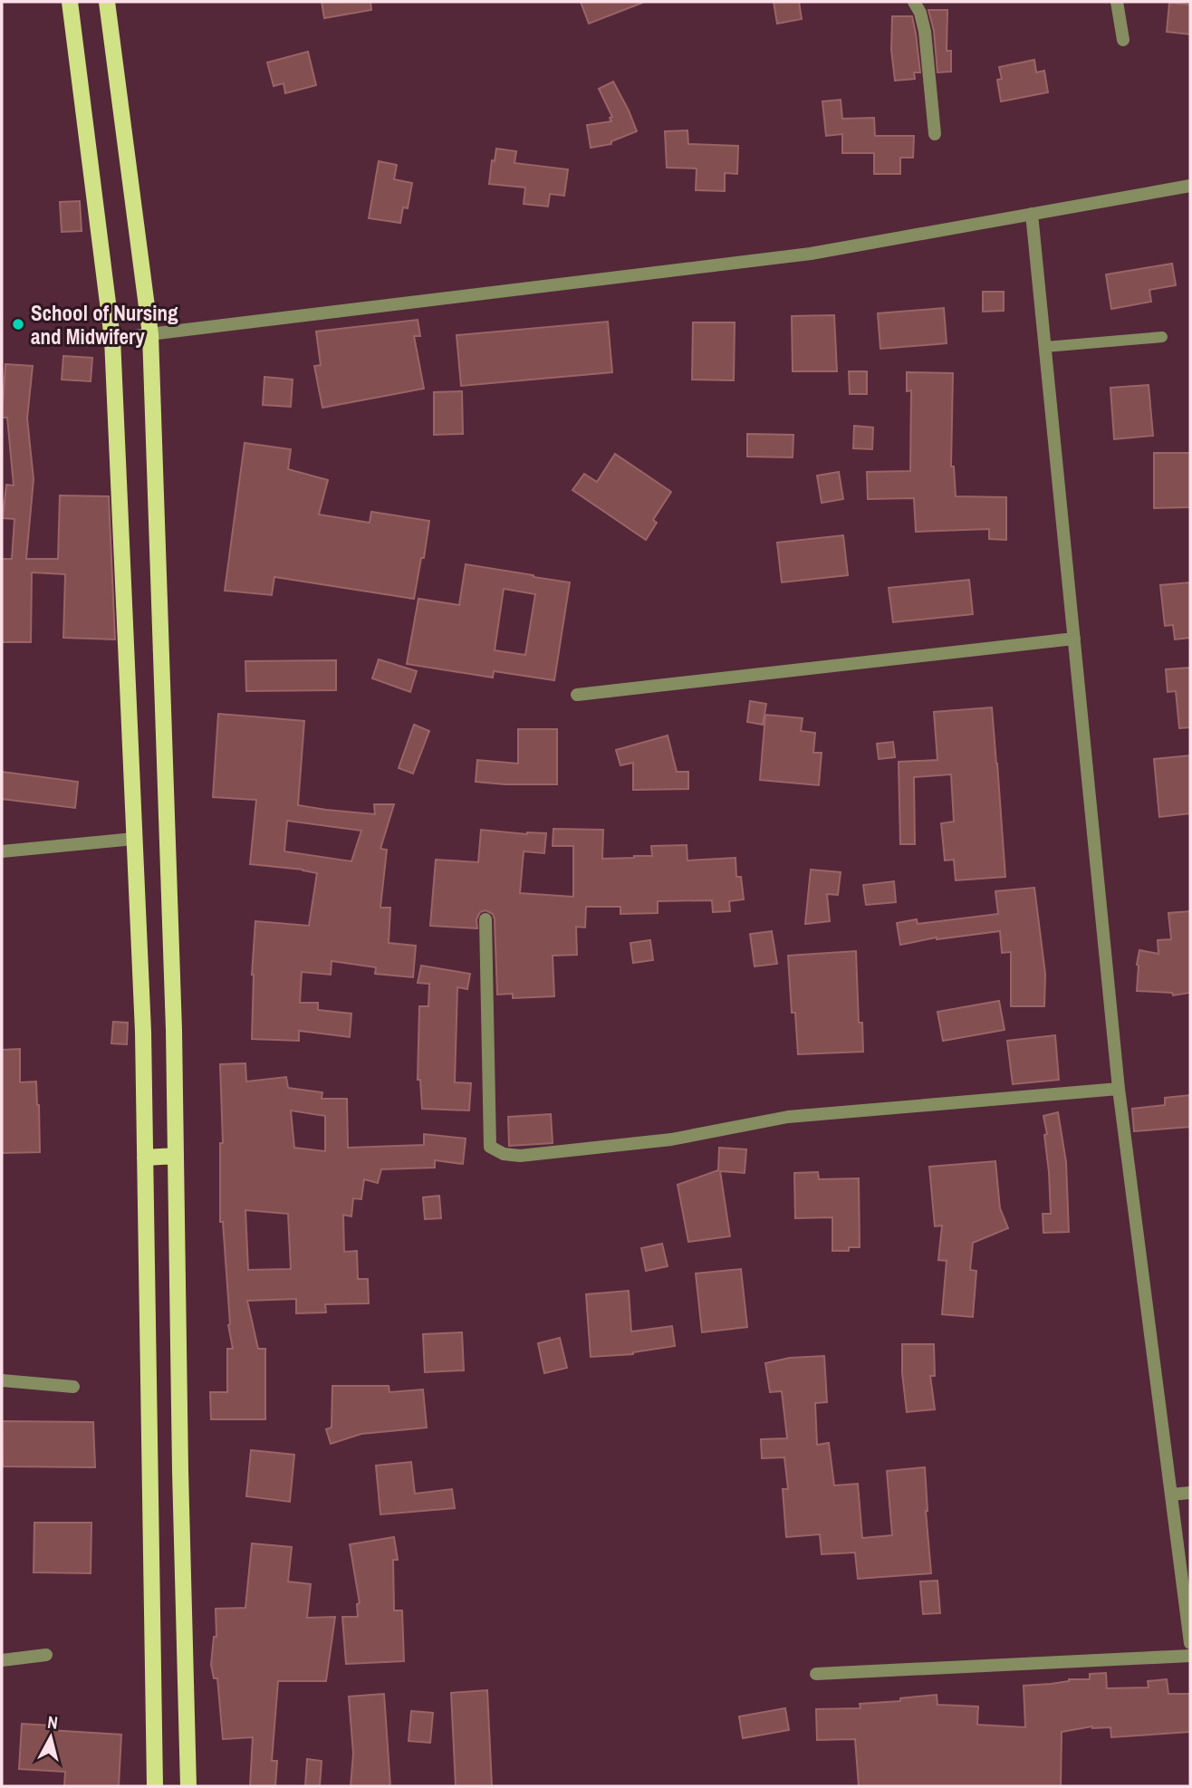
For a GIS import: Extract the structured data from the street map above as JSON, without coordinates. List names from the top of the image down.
{
  "places": ["School of Nursing and Midwifery"],
  "north": "top"
}
